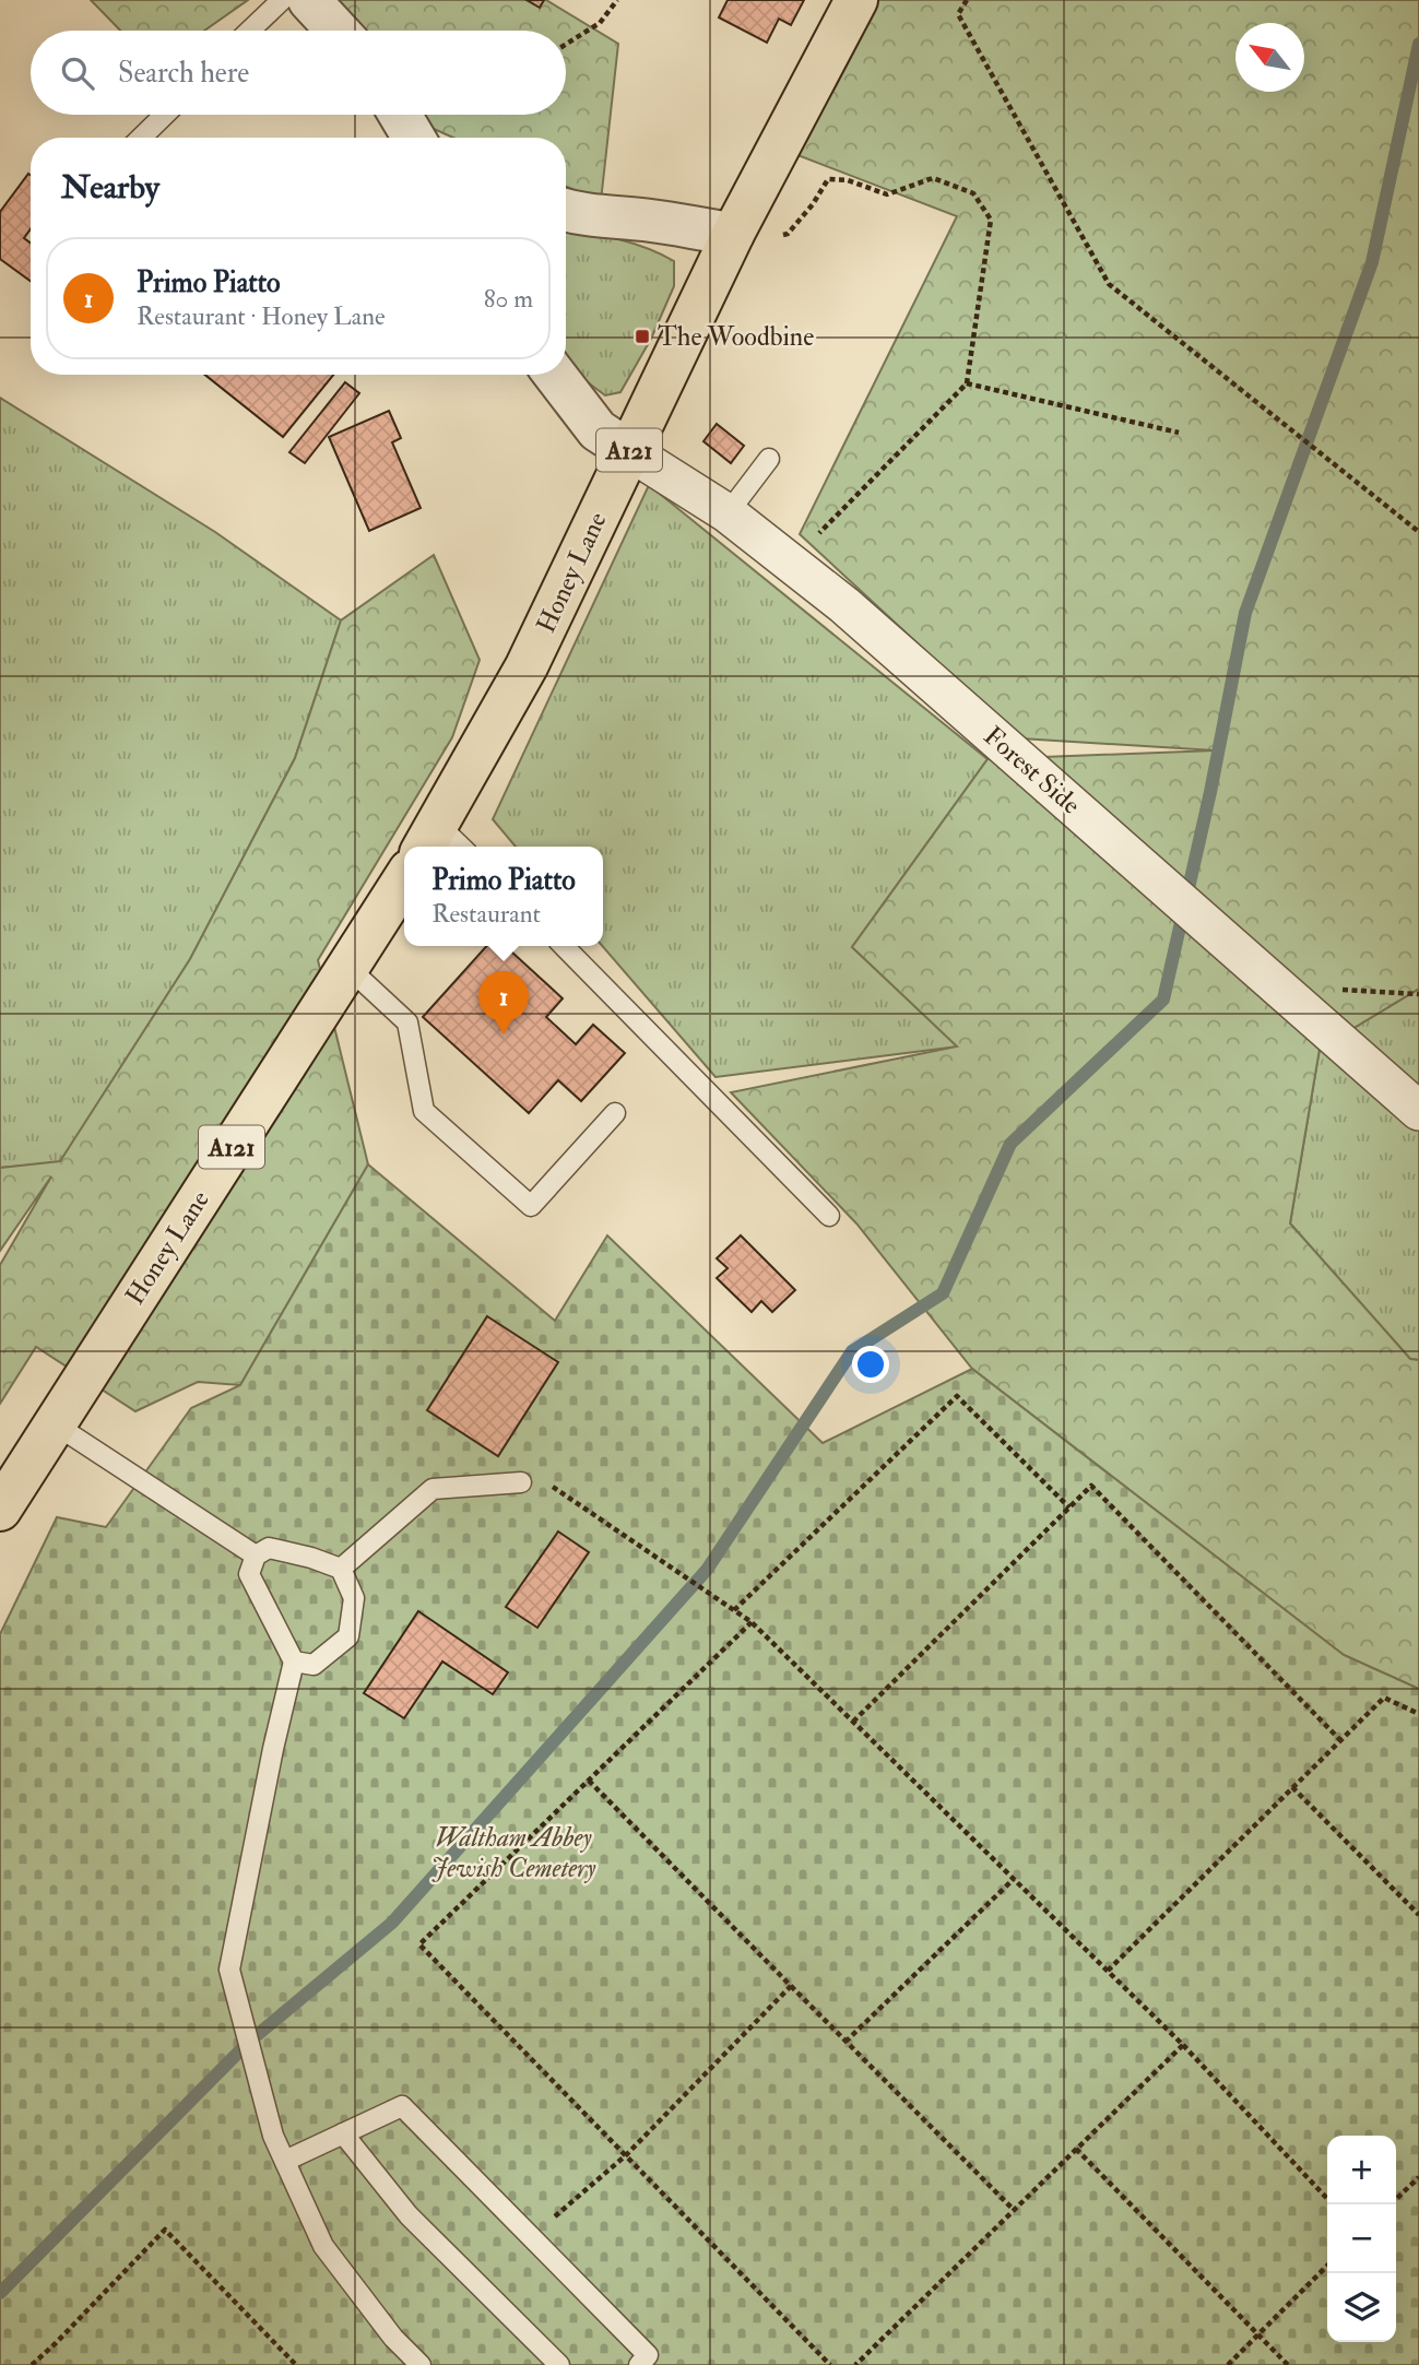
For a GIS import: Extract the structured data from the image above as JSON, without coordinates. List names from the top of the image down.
{
  "streets": {
    "main road": ["A121", "Honey Lane"],
    "street": ["Forest Side"]
  },
  "crossings": [
    ["Honey Lane", "Forest Side"]
  ],
  "parks": ["Waltham Abbey Jewish Cemetery"],
  "places": {
    "transit": ["The Woodbine"]
  },
  "north": "top left",
  "page": {
    "search": "Search here",
    "heading": "Nearby",
    "list": [
      {
        "mark": "1",
        "name": "Primo Piatto",
        "note": "Restaurant · Honey Lane",
        "value": "80 m"
      }
    ],
    "popup": ["Primo Piatto", "Restaurant"],
    "pins": "1",
    "map_buttons": ["+", "−"]
  }
}
